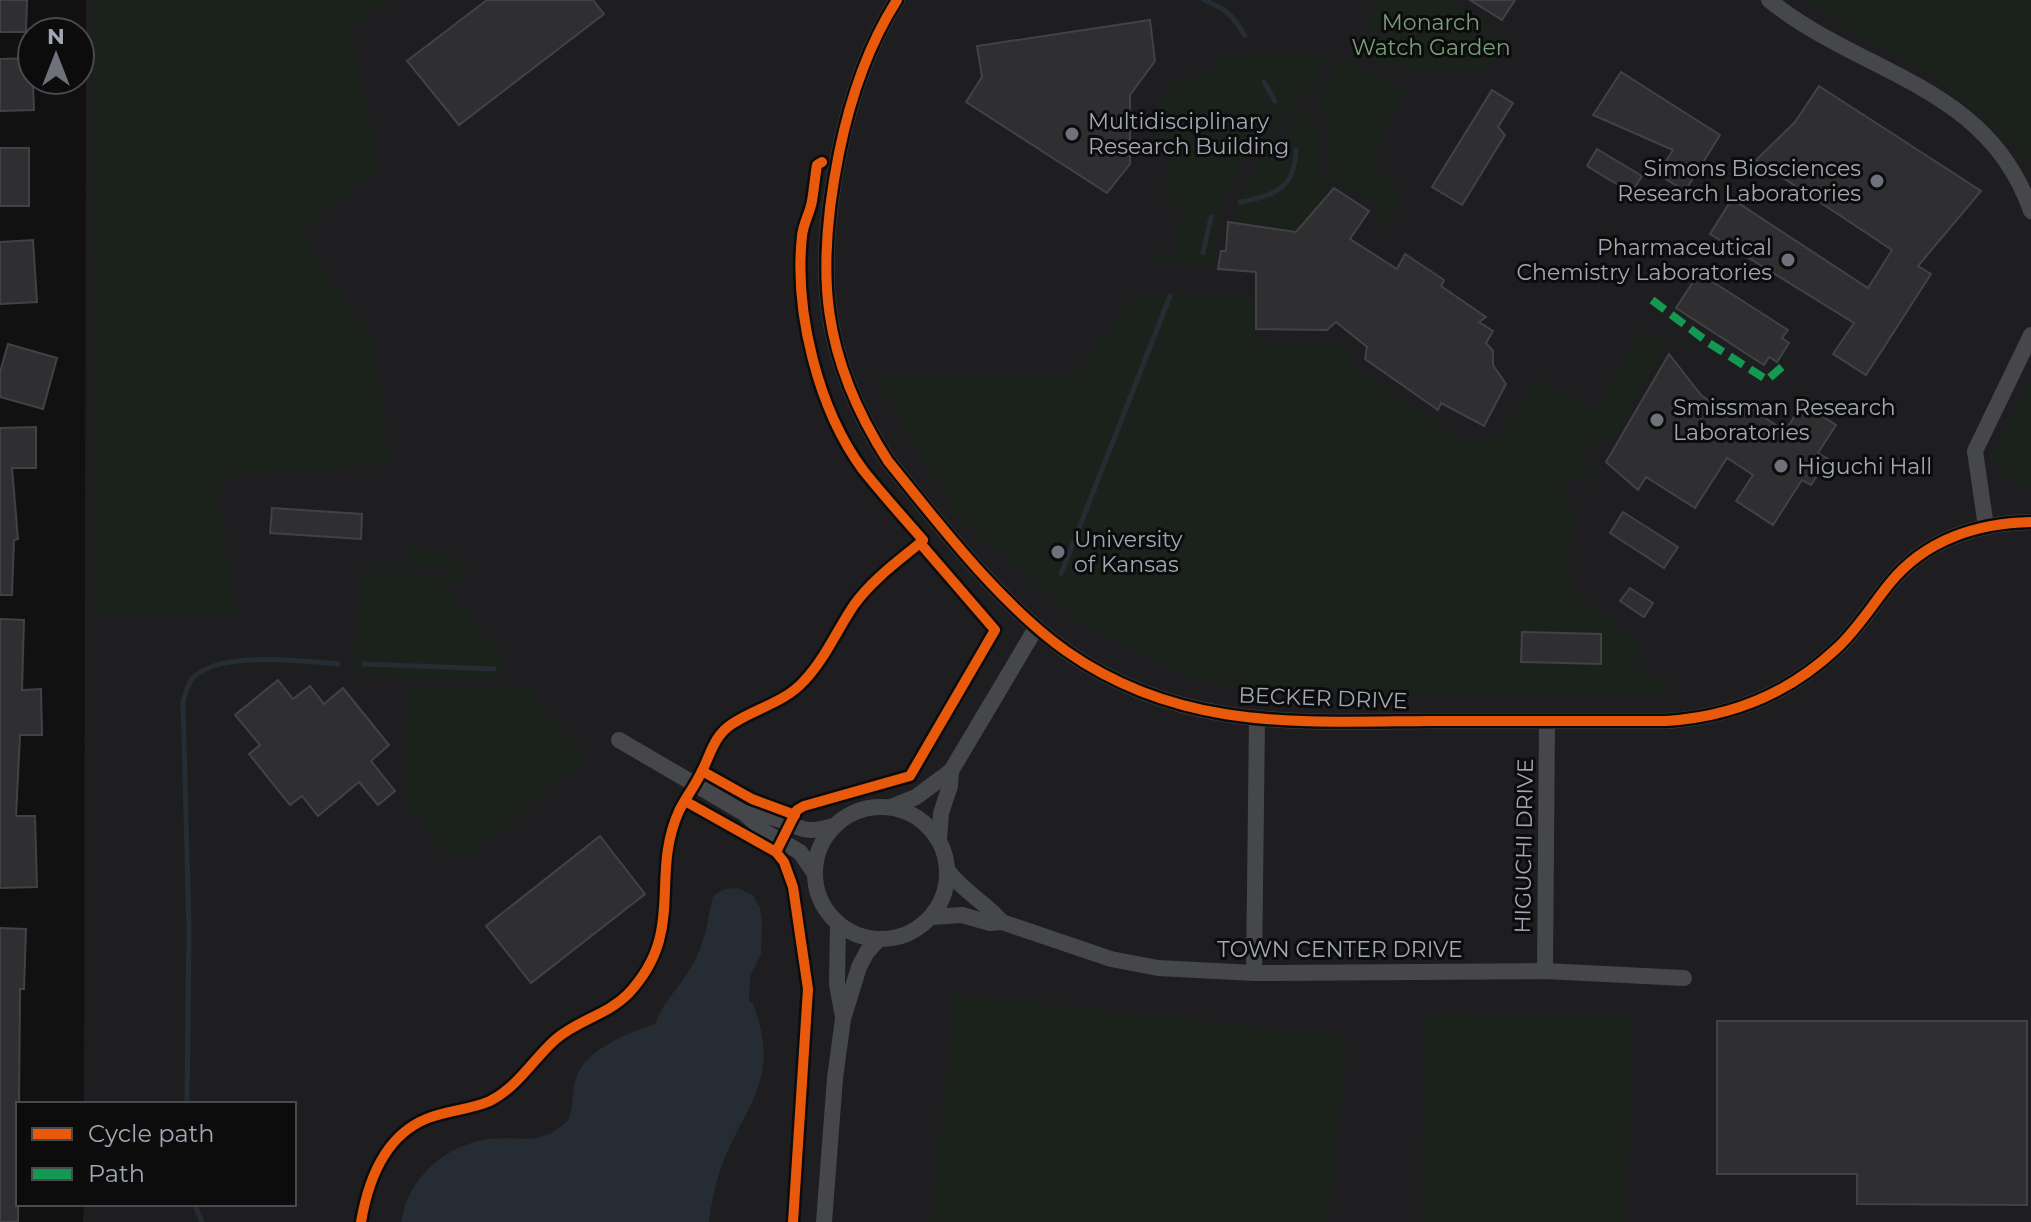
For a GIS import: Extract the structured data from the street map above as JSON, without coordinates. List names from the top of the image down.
{
  "streets": {
    "street": ["BECKER DRIVE", "HIGUCHI DRIVE", "TOWN CENTER DRIVE"]
  },
  "crossings": [
    ["BECKER DRIVE", "HIGUCHI DRIVE"],
    ["HIGUCHI DRIVE", "TOWN CENTER DRIVE"]
  ],
  "parks": ["Monarch Watch Garden"],
  "places": [
    "Multidisciplinary Research Building",
    "Simons Biosciences Research Laboratories",
    "Pharmaceutical Chemistry Laboratories",
    "Smissman Research Laboratories",
    "Higuchi Hall",
    "University of Kansas"
  ],
  "legend": ["Cycle path", "Path"],
  "north": "top"
}
